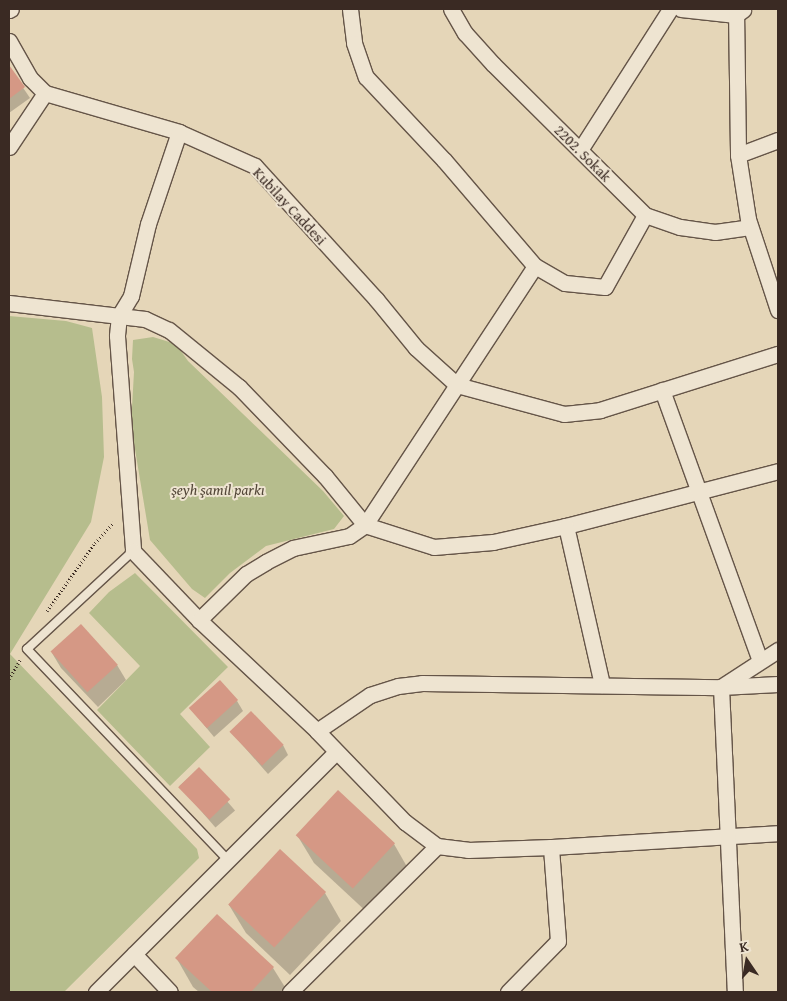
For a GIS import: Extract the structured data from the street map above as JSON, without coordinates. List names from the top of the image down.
{
  "streets": {
    "street": ["2202. Sokak", "Kubilay Caddesi"]
  },
  "parks": ["şeyh şamil parkı"],
  "north": "top"
}
